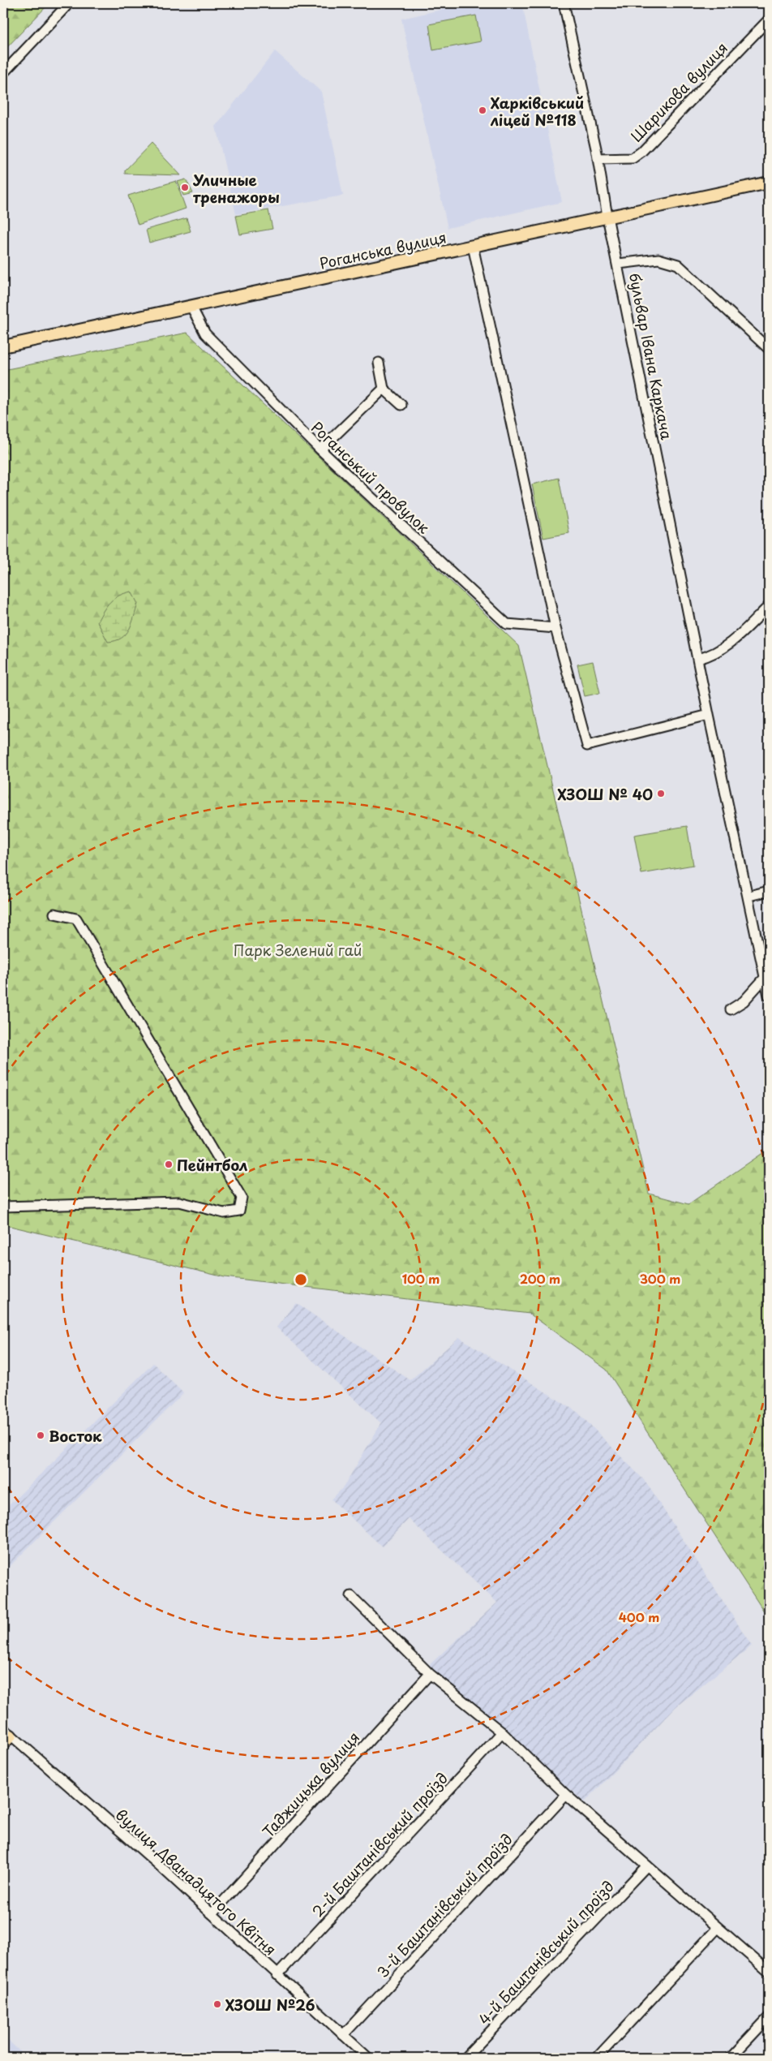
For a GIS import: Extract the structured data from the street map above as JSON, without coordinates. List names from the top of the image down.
{
  "streets": {
    "main road": ["Роганська вулиця"],
    "street": [
      "Шарикова вулиця",
      "бульвар Івана Каркача",
      "Роганський провулок",
      "Таджицька вулиця",
      "2-й Баштанівський проїзд",
      "вулиця Дванадцятого Квітня",
      "3-й Баштанівський проїзд",
      "4-й Баштанівський проїзд"
    ]
  },
  "crossings": [
    ["Шарикова вулиця", "бульвар Івана Каркача"],
    ["Роганська вулиця", "бульвар Івана Каркача"],
    ["Роганська вулиця", "Роганський провулок"],
    ["Таджицька вулиця", "вулиця Дванадцятого Квітня"],
    ["2-й Баштанівський проїзд", "вулиця Дванадцятого Квітня"],
    ["вулиця Дванадцятого Квітня", "3-й Баштанівський проїзд"]
  ],
  "parks": ["Парк Зелений гай"],
  "places": [
    "Харківський ліцей №118",
    "Уличные тренажоры",
    "ХЗОШ № 40",
    "Пейнтбол",
    "Восток",
    "ХЗОШ №26"
  ],
  "rings": [
    "100 m",
    "200 m",
    "300 m",
    "400 m"
  ]
}
